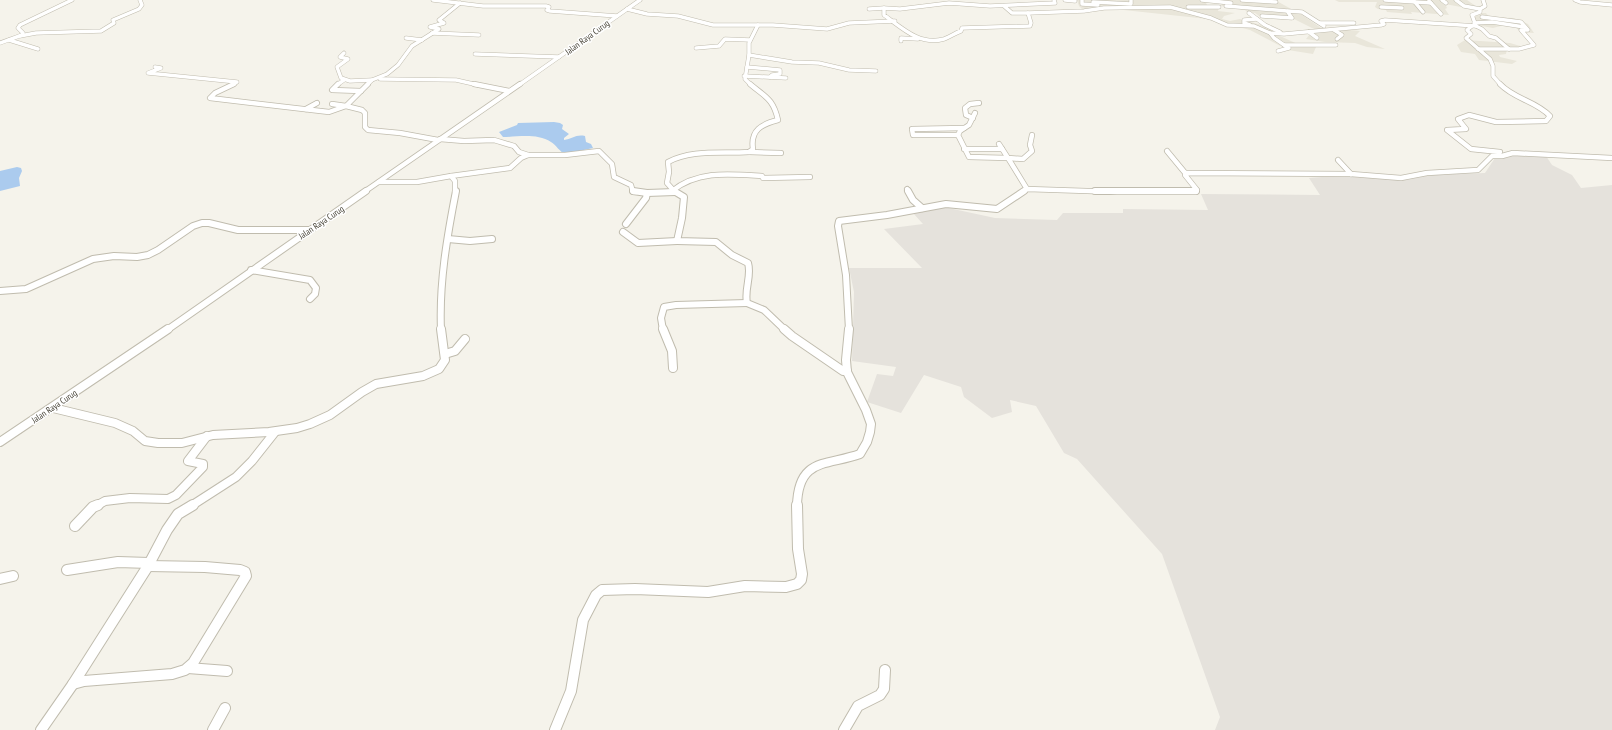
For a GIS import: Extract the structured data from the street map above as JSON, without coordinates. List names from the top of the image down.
{
  "streets": {
    "street": ["Jalan Raya Curug"]
  }
}
